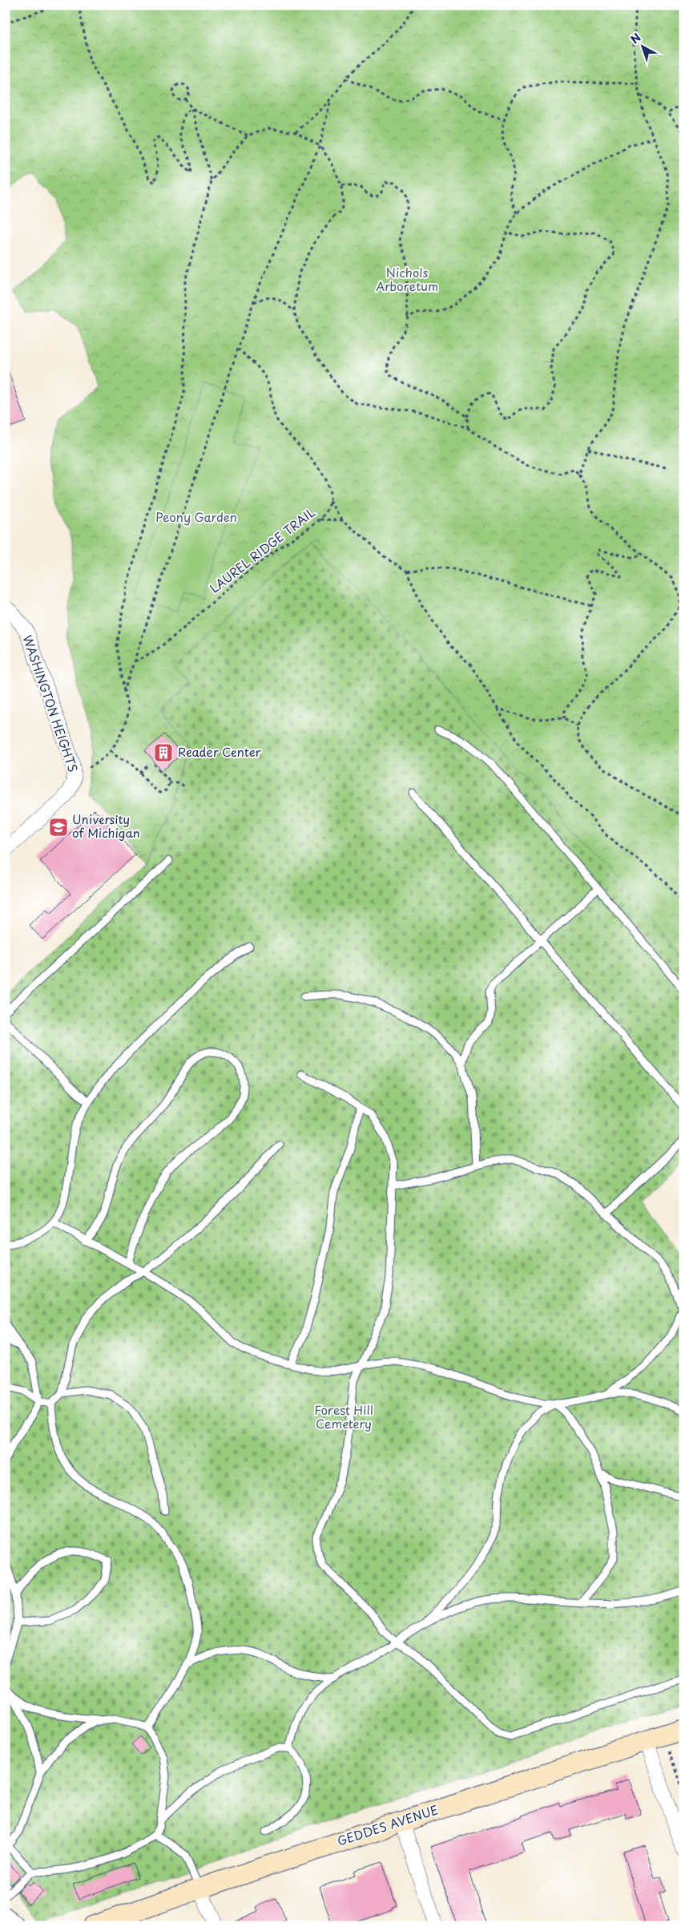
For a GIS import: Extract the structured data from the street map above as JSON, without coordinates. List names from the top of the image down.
{
  "streets": {
    "main road": ["GEDDES AVENUE"],
    "street": ["WASHINGTON HEIGHTS"],
    "path": ["LAUREL RIDGE TRAIL"]
  },
  "parks": ["Nichols Arboretum", "Peony Garden", "Forest Hill Cemetery"],
  "places": {
    "building": ["Reader Center"],
    "school or university": ["University of Michigan"]
  },
  "north": "top left"
}
